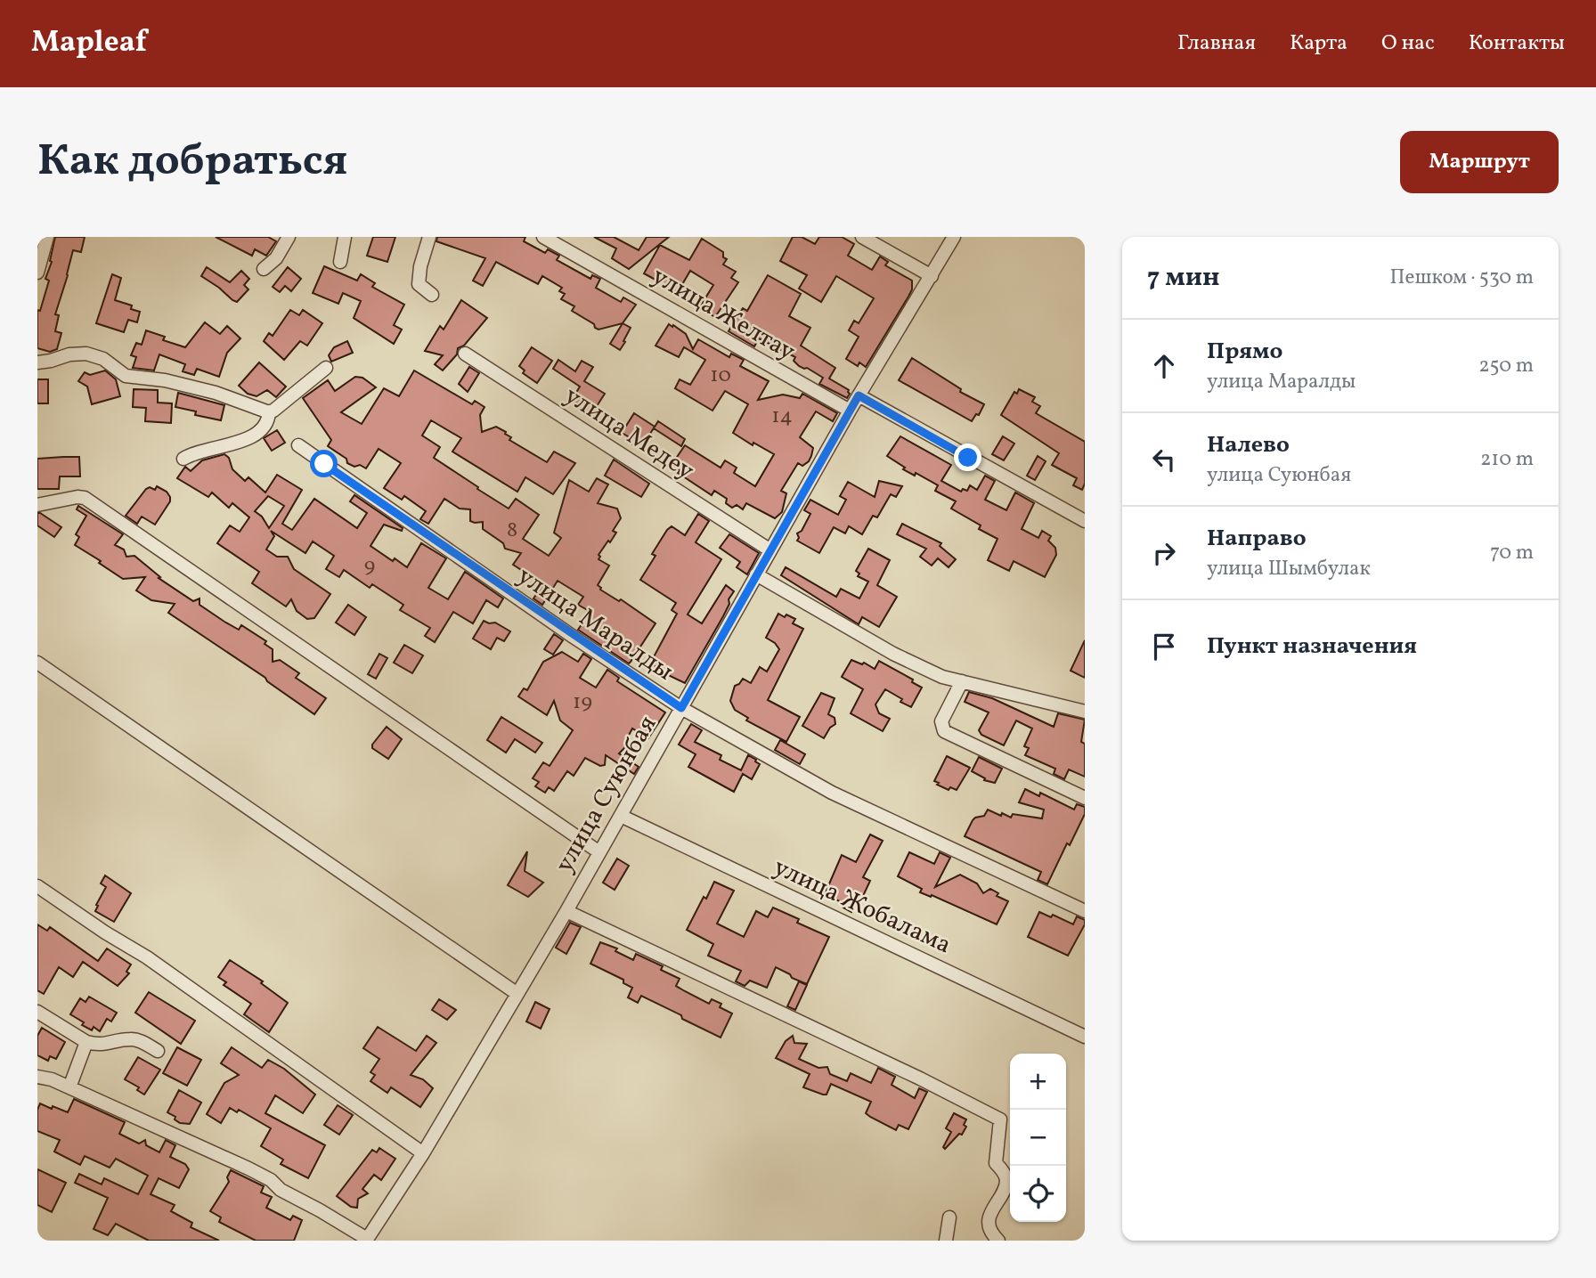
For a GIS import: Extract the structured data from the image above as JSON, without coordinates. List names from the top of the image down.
{
  "streets": {
    "street": [
      "улица Желтау",
      "улица Медеу",
      "улица Маралды",
      "улица Суюнбая",
      "улица Жобалама"
    ]
  },
  "crossings": [
    ["улица Желтау", "улица Суюнбая"],
    ["улица Медеу", "улица Суюнбая"],
    ["улица Маралды", "улица Суюнбая"],
    ["улица Суюнбая", "улица Жобалама"]
  ],
  "house_numbers": [
    "10",
    "14",
    "8",
    "9",
    "19"
  ],
  "page": {
    "header": "Mapleaf",
    "nav": [
      "Главная",
      "Карта",
      "О нас",
      "Контакты"
    ],
    "buttons": "Маршрут",
    "title": "Как добраться",
    "heading": ["7 мин", "Пешком · 530 m"],
    "list": [
      ["Прямо", "улица Маралды", "250 m"],
      ["Налево", "улица Суюнбая", "210 m"],
      ["Направо", "улица Шымбулак", "70 m"],
      "Пункт назначения"
    ],
    "map_buttons": ["+", "−"]
  }
}
